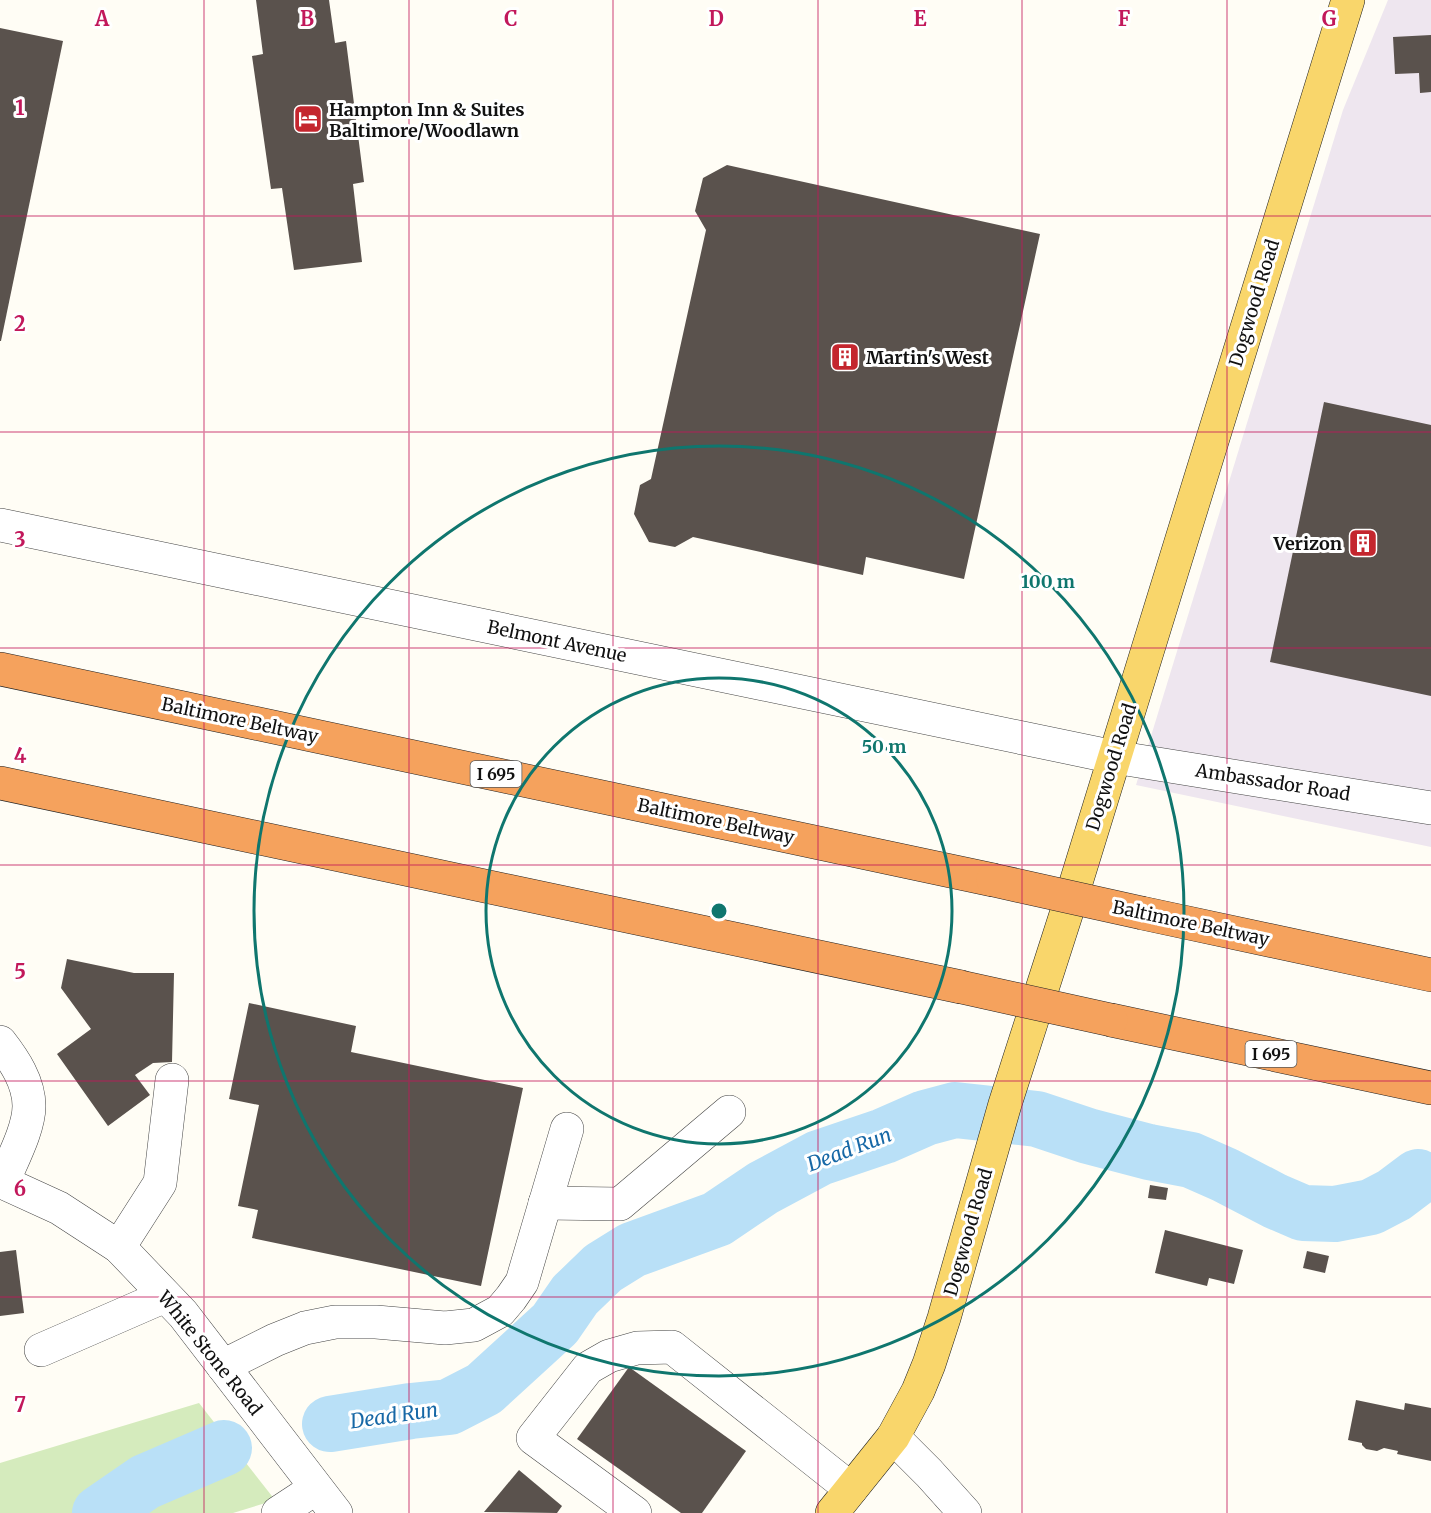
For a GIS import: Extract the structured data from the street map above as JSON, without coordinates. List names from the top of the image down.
{
  "streets": {
    "highway": ["Baltimore Beltway", "I 695"],
    "main road": ["Dogwood Road"],
    "street": ["Belmont Avenue", "Ambassador Road", "White Stone Road"]
  },
  "crossings": [
    ["Dogwood Road", "Belmont Avenue"],
    ["Dogwood Road", "Ambassador Road"],
    ["Belmont Avenue", "Ambassador Road"]
  ],
  "water": ["Dead Run"],
  "places": {
    "hotel": ["Hampton Inn & Suites Baltimore/Woodlawn"],
    "building": ["Martin's West", "Verizon"]
  },
  "grid": {
    "columns": [
      "A",
      "B",
      "C",
      "D",
      "E",
      "F",
      "G"
    ],
    "rows": [
      "1",
      "2",
      "3",
      "4",
      "5",
      "6",
      "7"
    ]
  },
  "rings": ["100 m", "50 m"]
}
